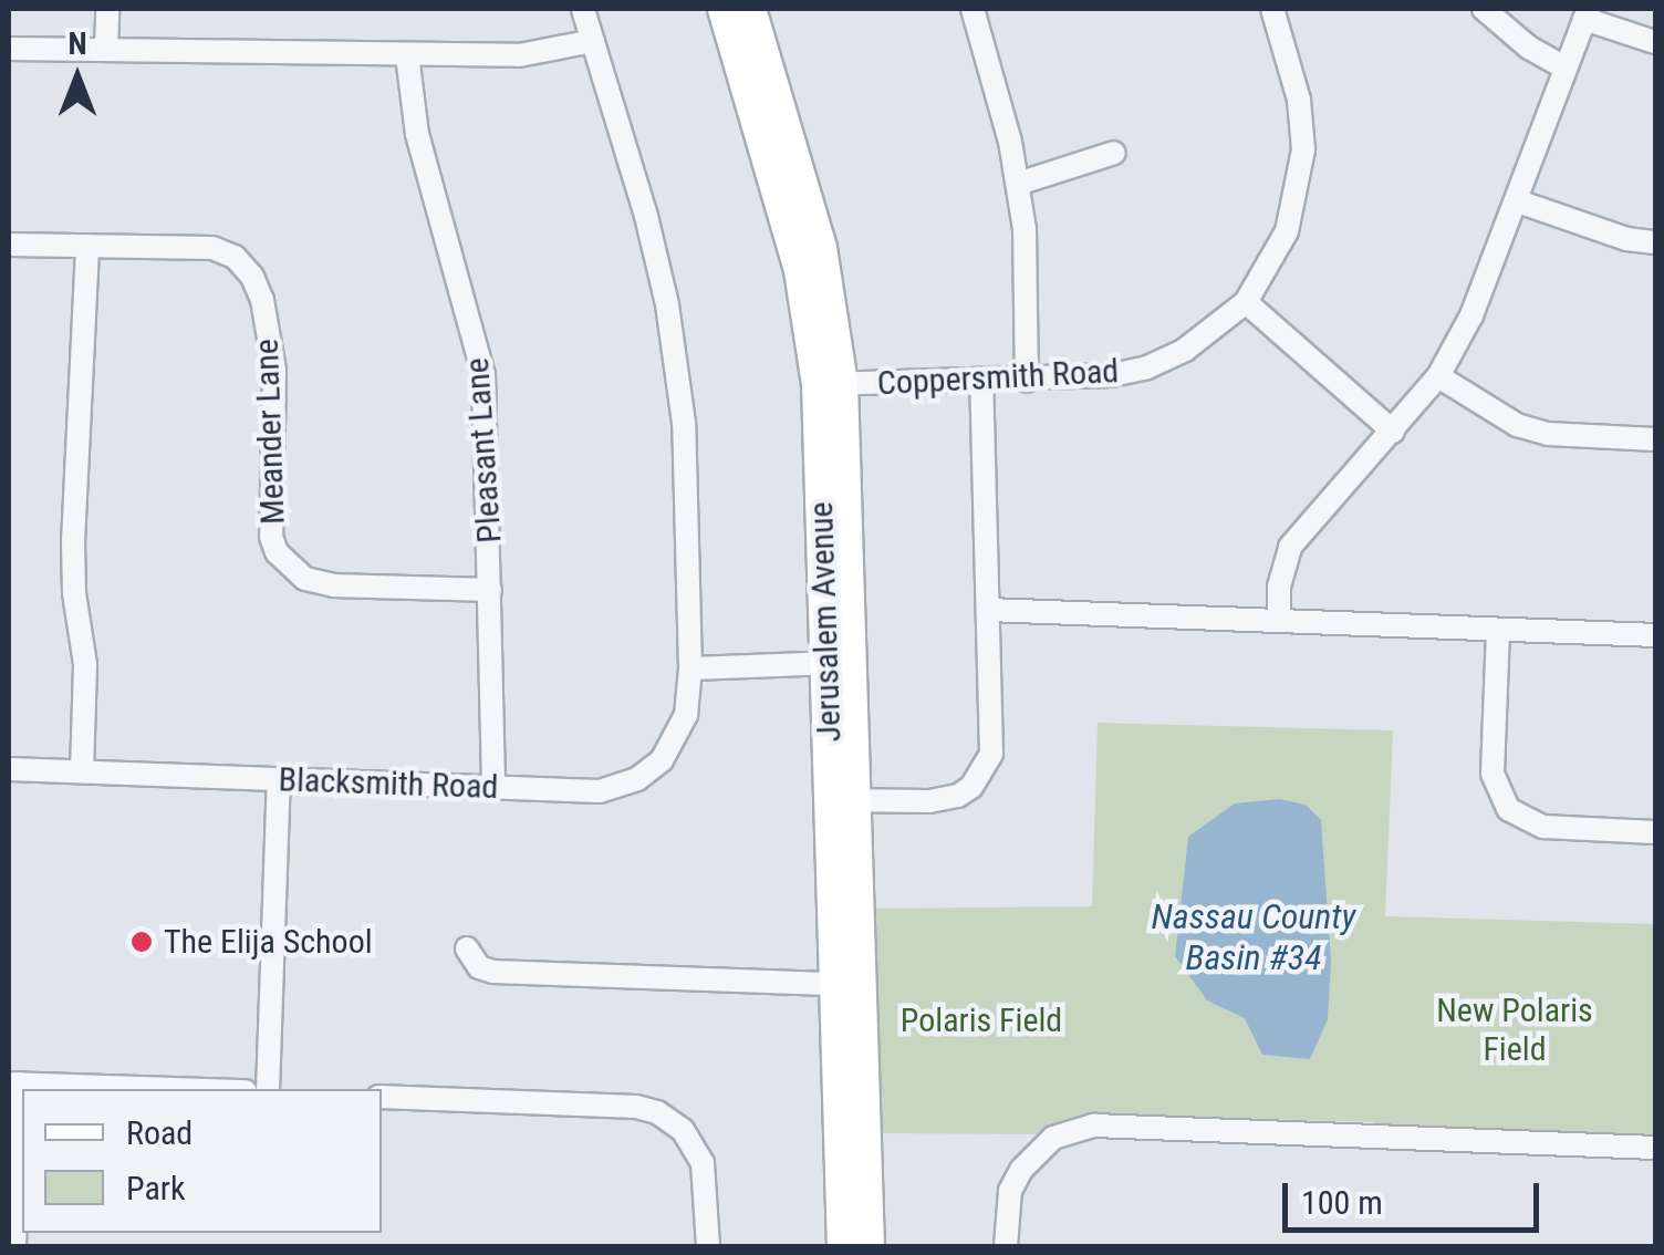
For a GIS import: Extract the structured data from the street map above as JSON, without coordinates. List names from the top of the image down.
{
  "streets": {
    "main road": ["Jerusalem Avenue"],
    "street": [
      "Coppersmith Road",
      "Meander Lane",
      "Pleasant Lane",
      "Blacksmith Road"
    ]
  },
  "crossings": [
    ["Coppersmith Road", "Jerusalem Avenue"],
    ["Meander Lane", "Pleasant Lane"],
    ["Pleasant Lane", "Blacksmith Road"]
  ],
  "water": ["Nassau County Basin #34"],
  "parks": ["New Polaris Field", "Polaris Field"],
  "places": ["The Elija School"],
  "legend": ["Road", "Park"],
  "scale_bar": "100 m",
  "north": "top"
}
